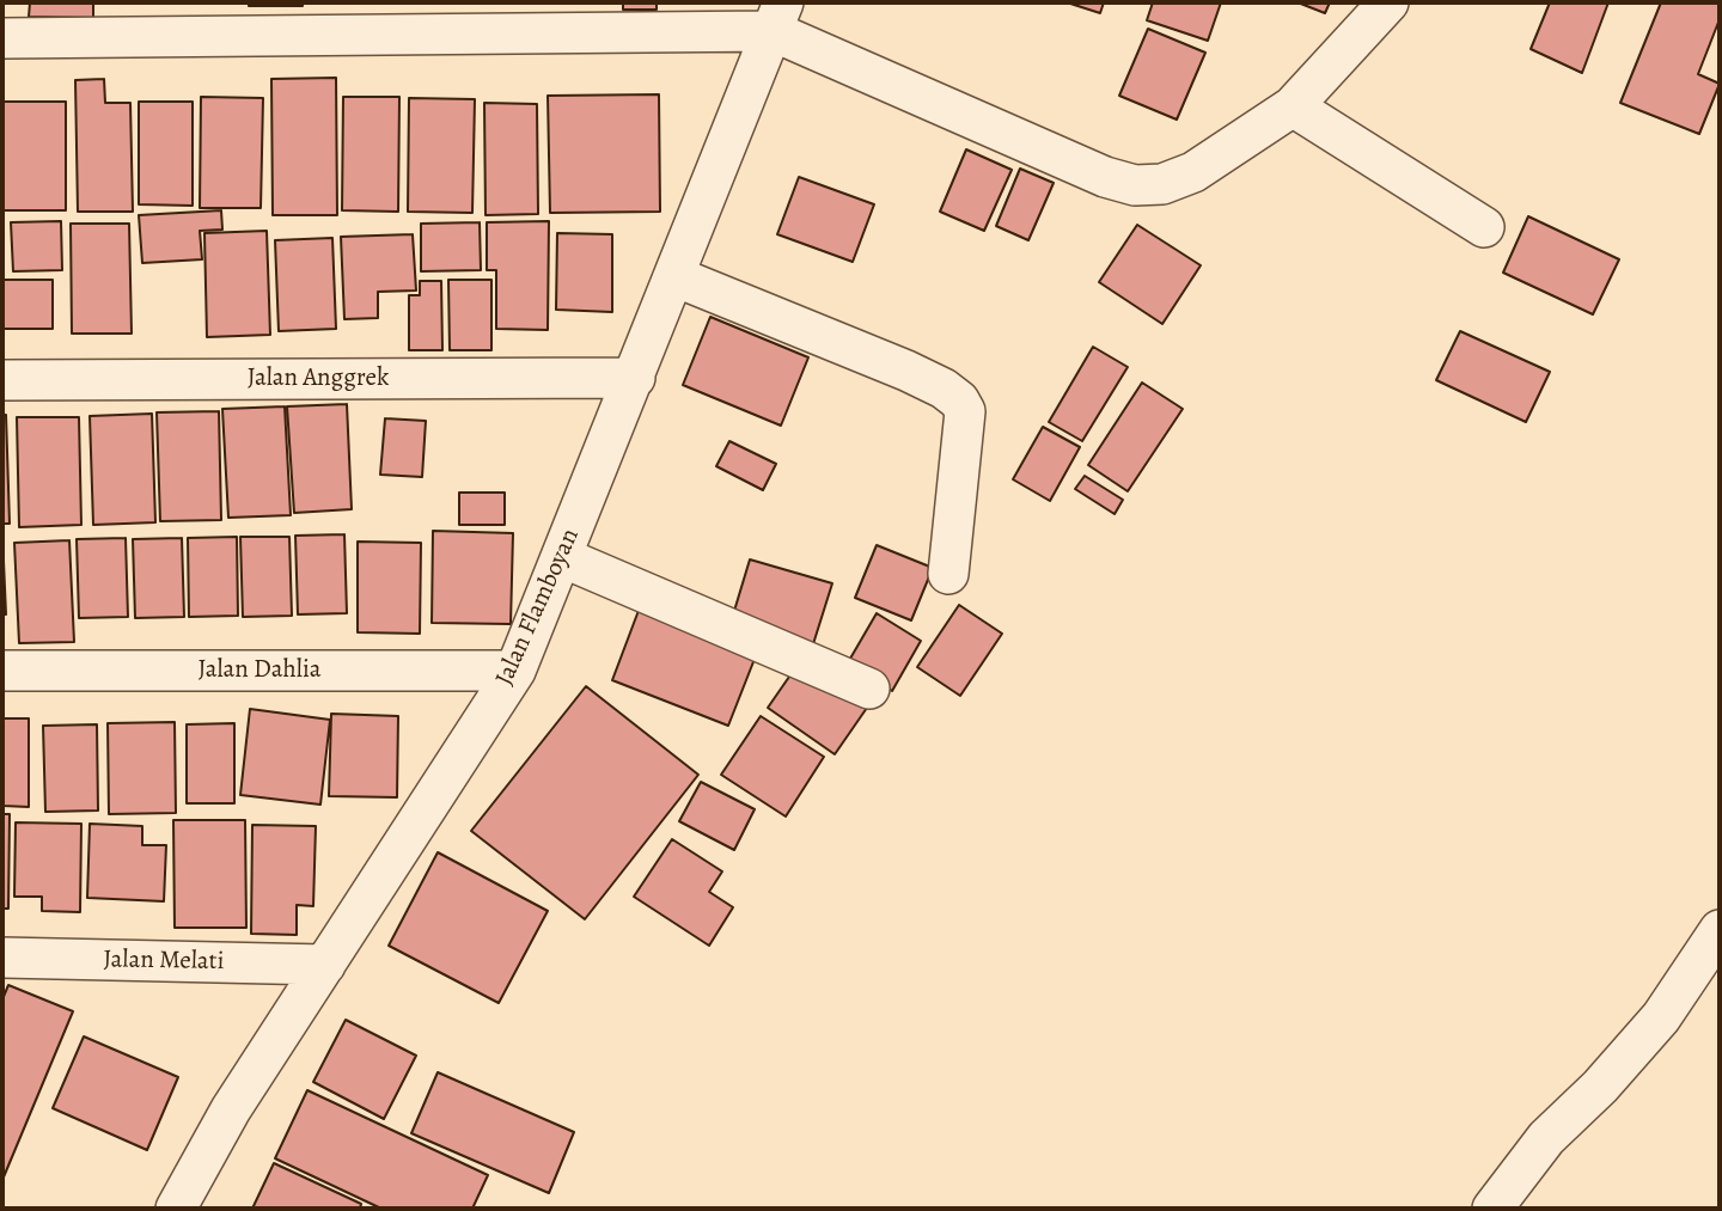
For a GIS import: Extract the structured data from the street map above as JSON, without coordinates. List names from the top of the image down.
{
  "streets": {
    "street": [
      "Jalan Anggrek",
      "Jalan Flamboyan",
      "Jalan Dahlia",
      "Jalan Melati"
    ]
  },
  "crossings": [
    ["Jalan Anggrek", "Jalan Flamboyan"],
    ["Jalan Flamboyan", "Jalan Dahlia"],
    ["Jalan Flamboyan", "Jalan Melati"]
  ]
}
